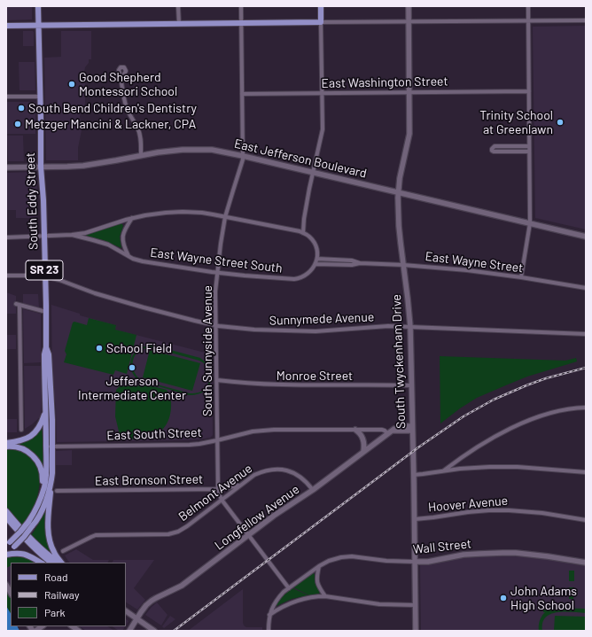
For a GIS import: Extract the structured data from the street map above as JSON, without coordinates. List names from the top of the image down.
{
  "streets": {
    "main road": ["South Eddy Street", "SR 23"],
    "street": [
      "East Washington Street",
      "East Jefferson Boulevard",
      "East Wayne Street South",
      "East Wayne Street",
      "Sunnymede Avenue",
      "South Sunnyside Avenue",
      "South Twyckenham Drive",
      "Monroe Street",
      "East South Street",
      "East Bronson Street",
      "Belmont Avenue",
      "Hoover Avenue",
      "Longfellow Avenue",
      "Wall Street"
    ]
  },
  "crossings": [
    ["East Washington Street", "South Sunnyside Avenue"],
    ["East Washington Street", "South Twyckenham Drive"],
    ["East Jefferson Boulevard", "South Eddy Street"],
    ["East Jefferson Boulevard", "South Sunnyside Avenue"],
    ["East Jefferson Boulevard", "South Twyckenham Drive"],
    ["South Eddy Street", "SR 23"],
    ["South Eddy Street", "Sunnymede Avenue"],
    ["South Eddy Street", "East South Street"],
    ["East Wayne Street South", "East Wayne Street"],
    ["East Wayne Street South", "South Sunnyside Avenue"],
    ["East Wayne Street", "South Twyckenham Drive"],
    ["Sunnymede Avenue", "South Sunnyside Avenue"],
    ["Sunnymede Avenue", "South Twyckenham Drive"],
    ["South Sunnyside Avenue", "Monroe Street"],
    ["South Sunnyside Avenue", "East South Street"],
    ["South Sunnyside Avenue", "East Bronson Street"],
    ["South Sunnyside Avenue", "Belmont Avenue"],
    ["South Sunnyside Avenue", "Longfellow Avenue"],
    ["South Sunnyside Avenue", "Wall Street"],
    ["South Twyckenham Drive", "Monroe Street"],
    ["South Twyckenham Drive", "Hoover Avenue"],
    ["South Twyckenham Drive", "Longfellow Avenue"],
    ["South Twyckenham Drive", "Wall Street"],
    ["East South Street", "Longfellow Avenue"],
    ["East Bronson Street", "Belmont Avenue"],
    ["Belmont Avenue", "Longfellow Avenue"]
  ],
  "places": [
    "Good Shepherd Montessori School",
    "South Bend Children's Dentistry",
    "Trinity School at Greenlawn",
    "Metzger Mancini & Lackner, CPA",
    "School Field",
    "Jefferson Intermediate Center",
    "John Adams High School"
  ],
  "legend": ["Road", "Railway", "Park"]
}
